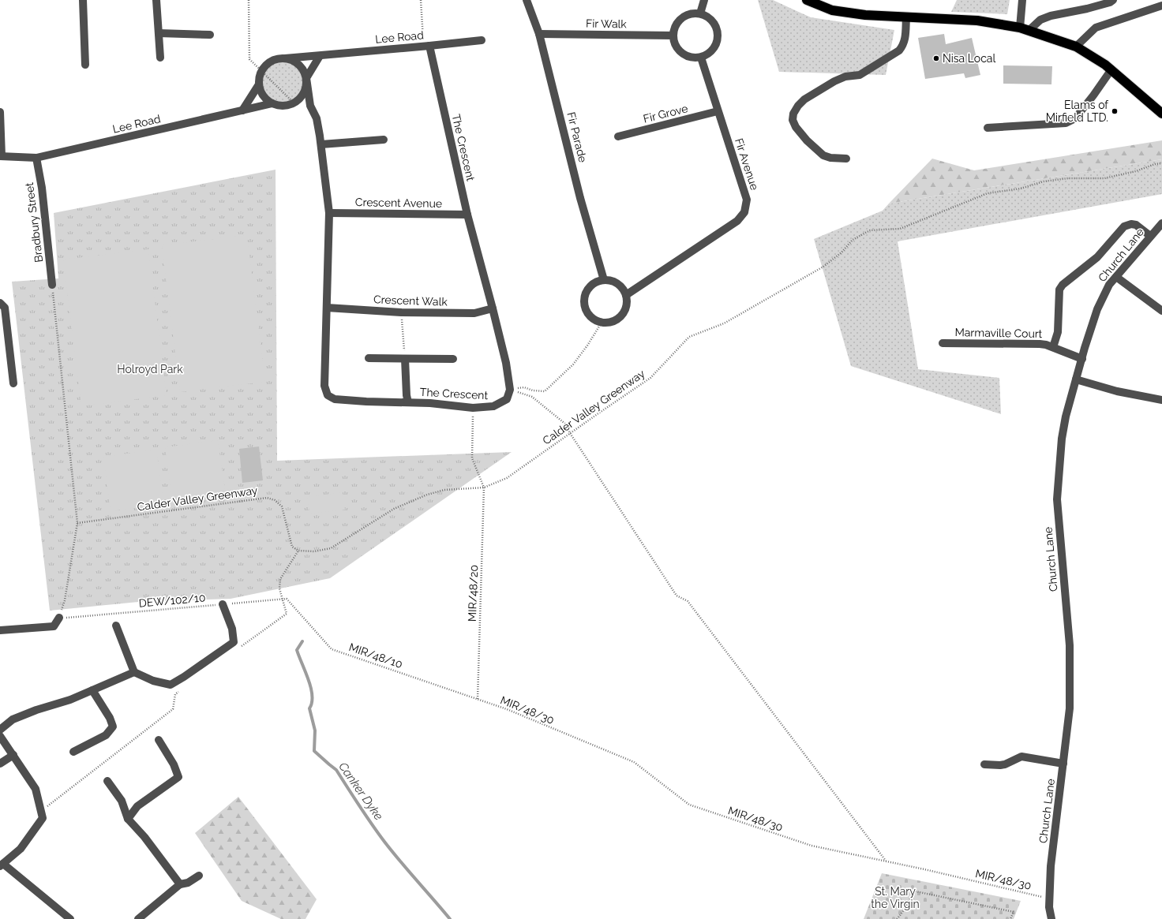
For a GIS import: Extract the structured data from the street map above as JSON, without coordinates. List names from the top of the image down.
{
  "streets": {
    "street": [
      "Fir Walk",
      "Lee Road",
      "Fir Grove",
      "Fir Parade",
      "The Crescent",
      "Fir Avenue",
      "Crescent Avenue",
      "Bradbury Street",
      "Church Lane",
      "Crescent Walk",
      "Marmaville Court"
    ],
    "path": [
      "Calder Valley Greenway",
      "MIR/48/20",
      "DEW/102/10",
      "MIR/48/10",
      "MIR/48/30"
    ]
  },
  "crossings": [
    ["Fir Walk", "Fir Parade"],
    ["Fir Walk", "Fir Avenue"],
    ["Lee Road", "The Crescent"],
    ["Lee Road", "Bradbury Street"],
    ["Fir Grove", "Fir Avenue"],
    ["Fir Parade", "Fir Avenue"],
    ["The Crescent", "Crescent Avenue"],
    ["The Crescent", "Crescent Walk"],
    ["Church Lane", "Marmaville Court"],
    ["Church Lane", "MIR/48/30"],
    ["Calder Valley Greenway", "MIR/48/20"],
    ["MIR/48/20", "MIR/48/10"],
    ["MIR/48/20", "MIR/48/30"],
    ["DEW/102/10", "MIR/48/10"],
    ["MIR/48/10", "MIR/48/30"]
  ],
  "water": ["Canker Dyke"],
  "parks": ["Holroyd Park", "St. Mary the Virgin"],
  "places": ["Nisa Local", "Elams of Mirfield LTD."]
}
